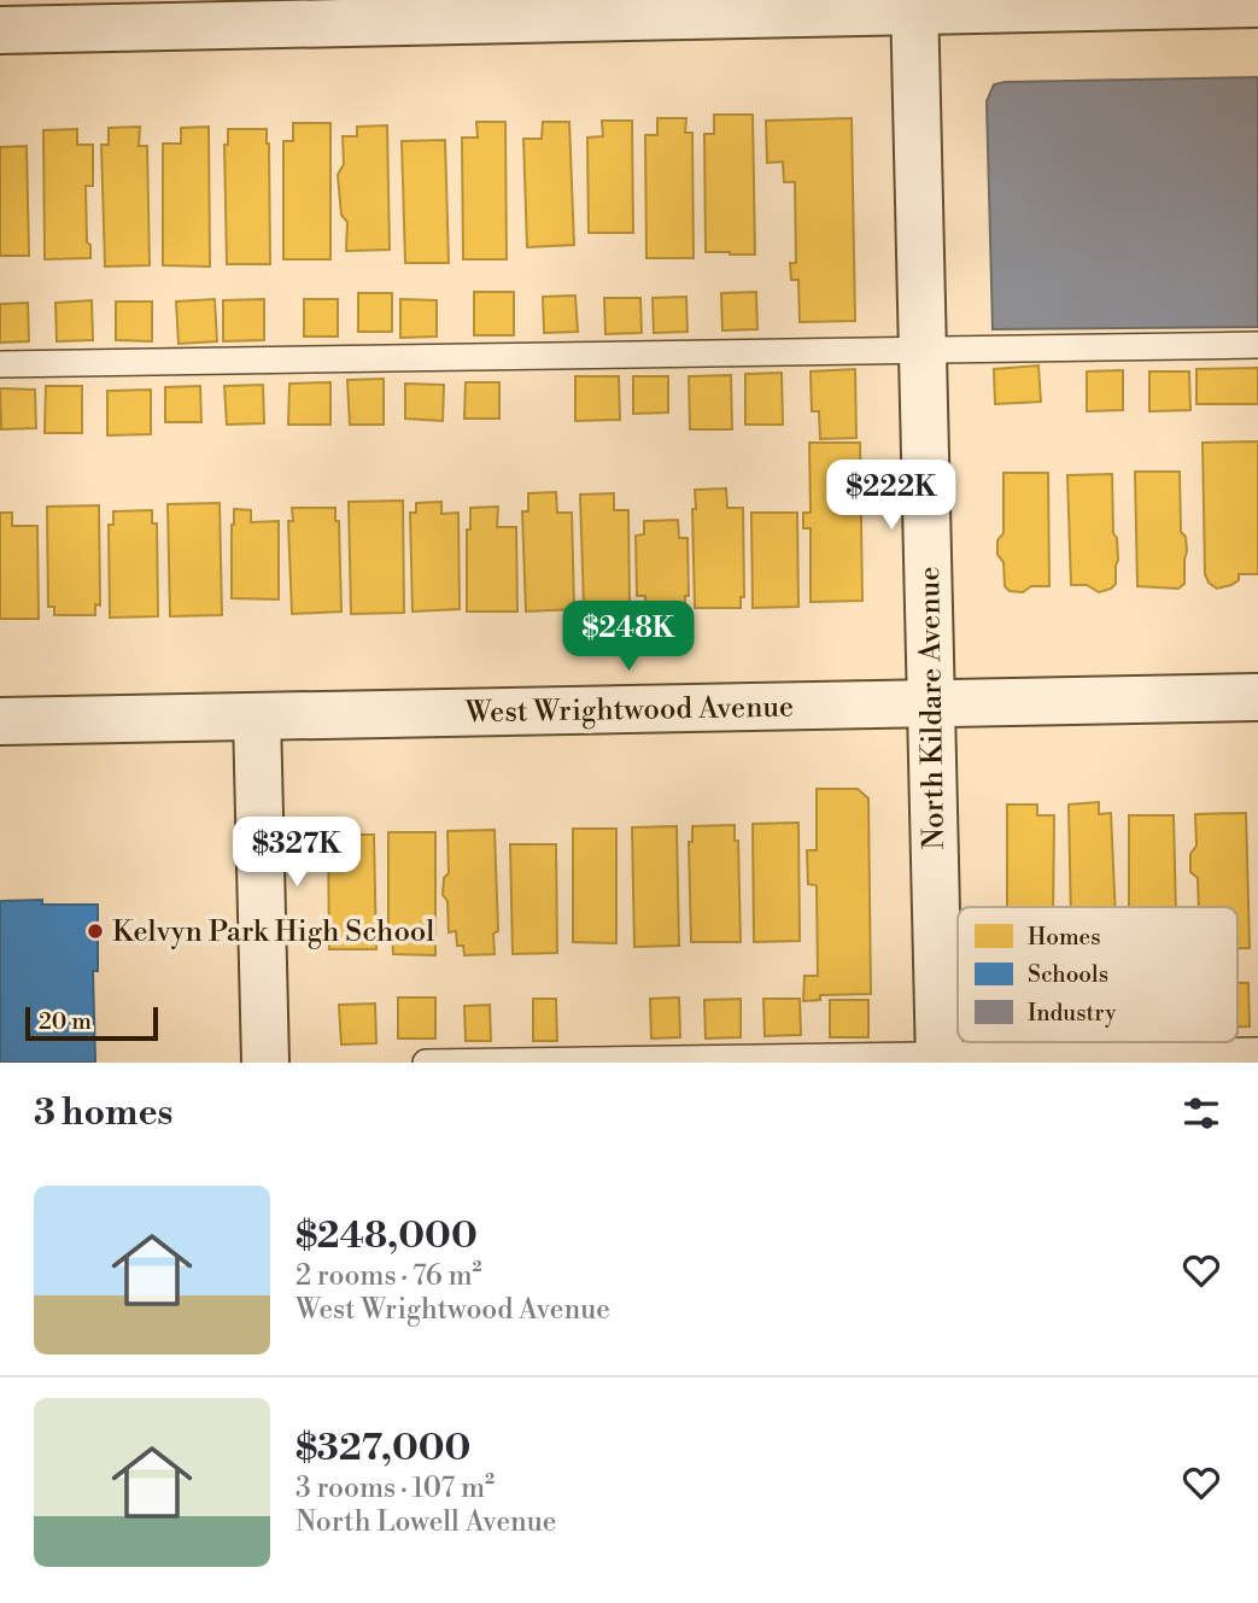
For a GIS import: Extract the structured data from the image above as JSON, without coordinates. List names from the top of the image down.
{
  "streets": {
    "street": ["North Kildare Avenue", "West Wrightwood Avenue"]
  },
  "crossings": [
    ["North Kildare Avenue", "West Wrightwood Avenue"]
  ],
  "places": ["Kelvyn Park High School"],
  "legend": ["Homes", "Schools", "Industry"],
  "scale_bar": "20 m",
  "page": {
    "price": ["$222K", "$248K", "$327K"],
    "scale": "20 m",
    "heading": "3 homes",
    "list": [
      {
        "name": "$248,000",
        "note": "2 rooms · 76 m² · West Wrightwood Avenue"
      },
      {
        "name": "$327,000",
        "note": "3 rooms · 107 m² · North Lowell Avenue"
      }
    ]
  }
}
